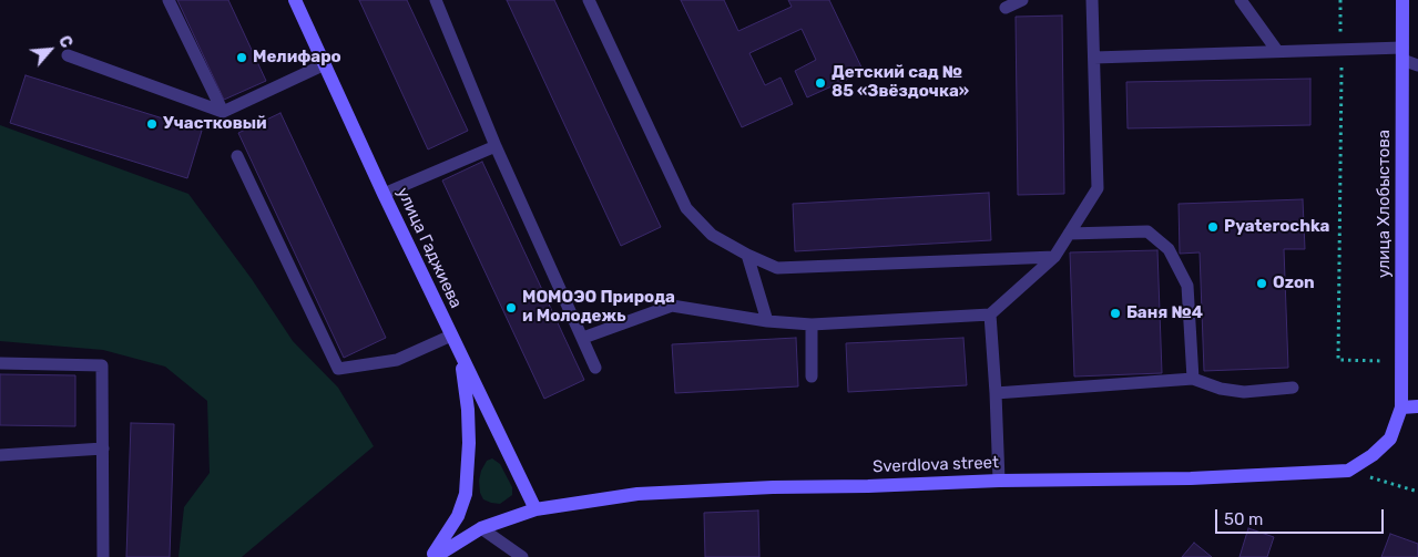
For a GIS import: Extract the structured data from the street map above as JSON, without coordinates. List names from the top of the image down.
{
  "streets": {
    "street": ["улица Хлобыстова", "улица Гаджиева", "Sverdlova street"]
  },
  "crossings": [
    ["улица Хлобыстова", "Sverdlova street"],
    ["улица Гаджиева", "Sverdlova street"]
  ],
  "places": [
    "Мелифаро",
    "Детский сад № 85 «Звёздочка»",
    "Участковый",
    "Pyaterochka",
    "Ozon",
    "МОМОЭО Природа и Молодежь",
    "Баня №4"
  ],
  "scale_bar": "50 m",
  "north": "top right"
}
